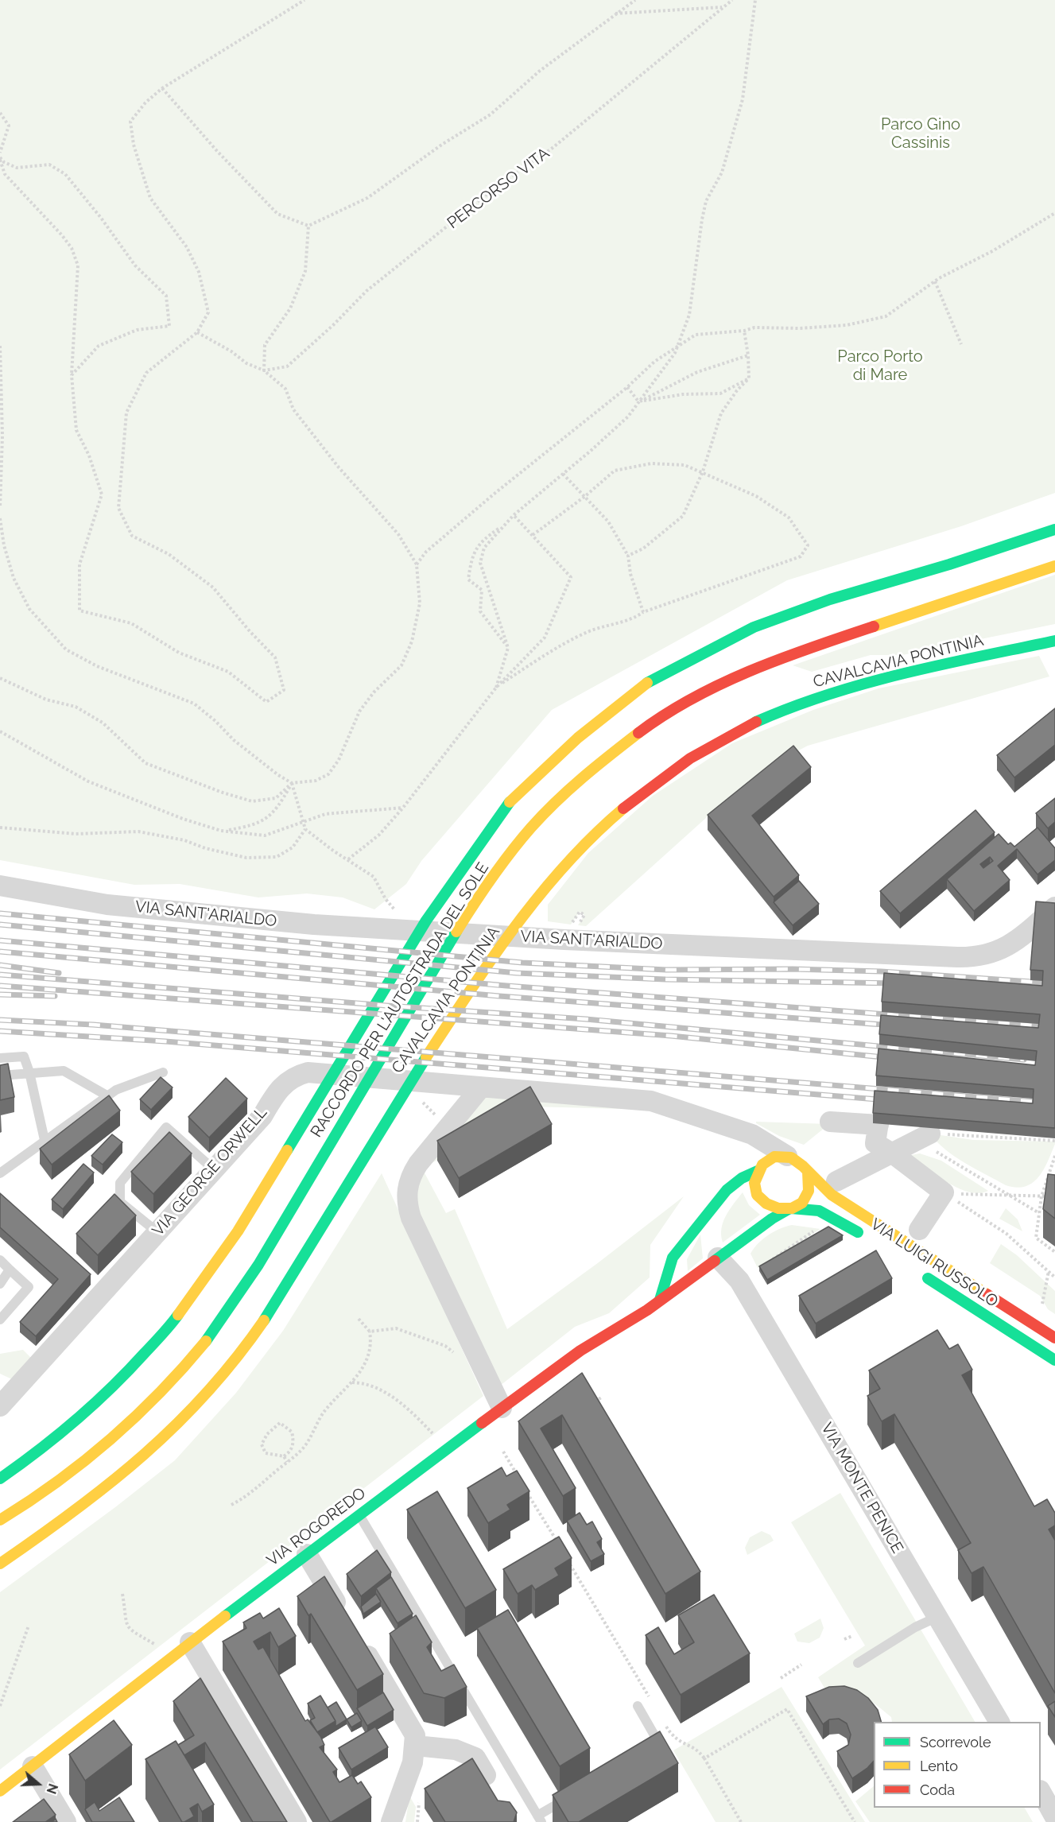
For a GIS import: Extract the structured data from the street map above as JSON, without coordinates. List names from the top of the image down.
{
  "streets": {
    "main road": [
      "CAVALCAVIA PONTINIA",
      "RACCORDO PER L'AUTOSTRADA DEL SOLE",
      "VIA LUIGI RUSSOLO",
      "VIA ROGOREDO"
    ],
    "street": ["VIA SANT'ARIALDO", "VIA GEORGE ORWELL", "VIA MONTE PENICE"],
    "path": ["PERCORSO VITA"]
  },
  "crossings": [
    ["VIA GEORGE ORWELL", "VIA LUIGI RUSSOLO"],
    ["VIA GEORGE ORWELL", "VIA ROGOREDO"],
    ["VIA LUIGI RUSSOLO", "VIA ROGOREDO"],
    ["VIA MONTE PENICE", "VIA ROGOREDO"]
  ],
  "parks": ["Parco Gino Cassinis", "Parco Porto di Mare"],
  "legend": ["Scorrevole", "Lento", "Coda"],
  "north": "right"
}
